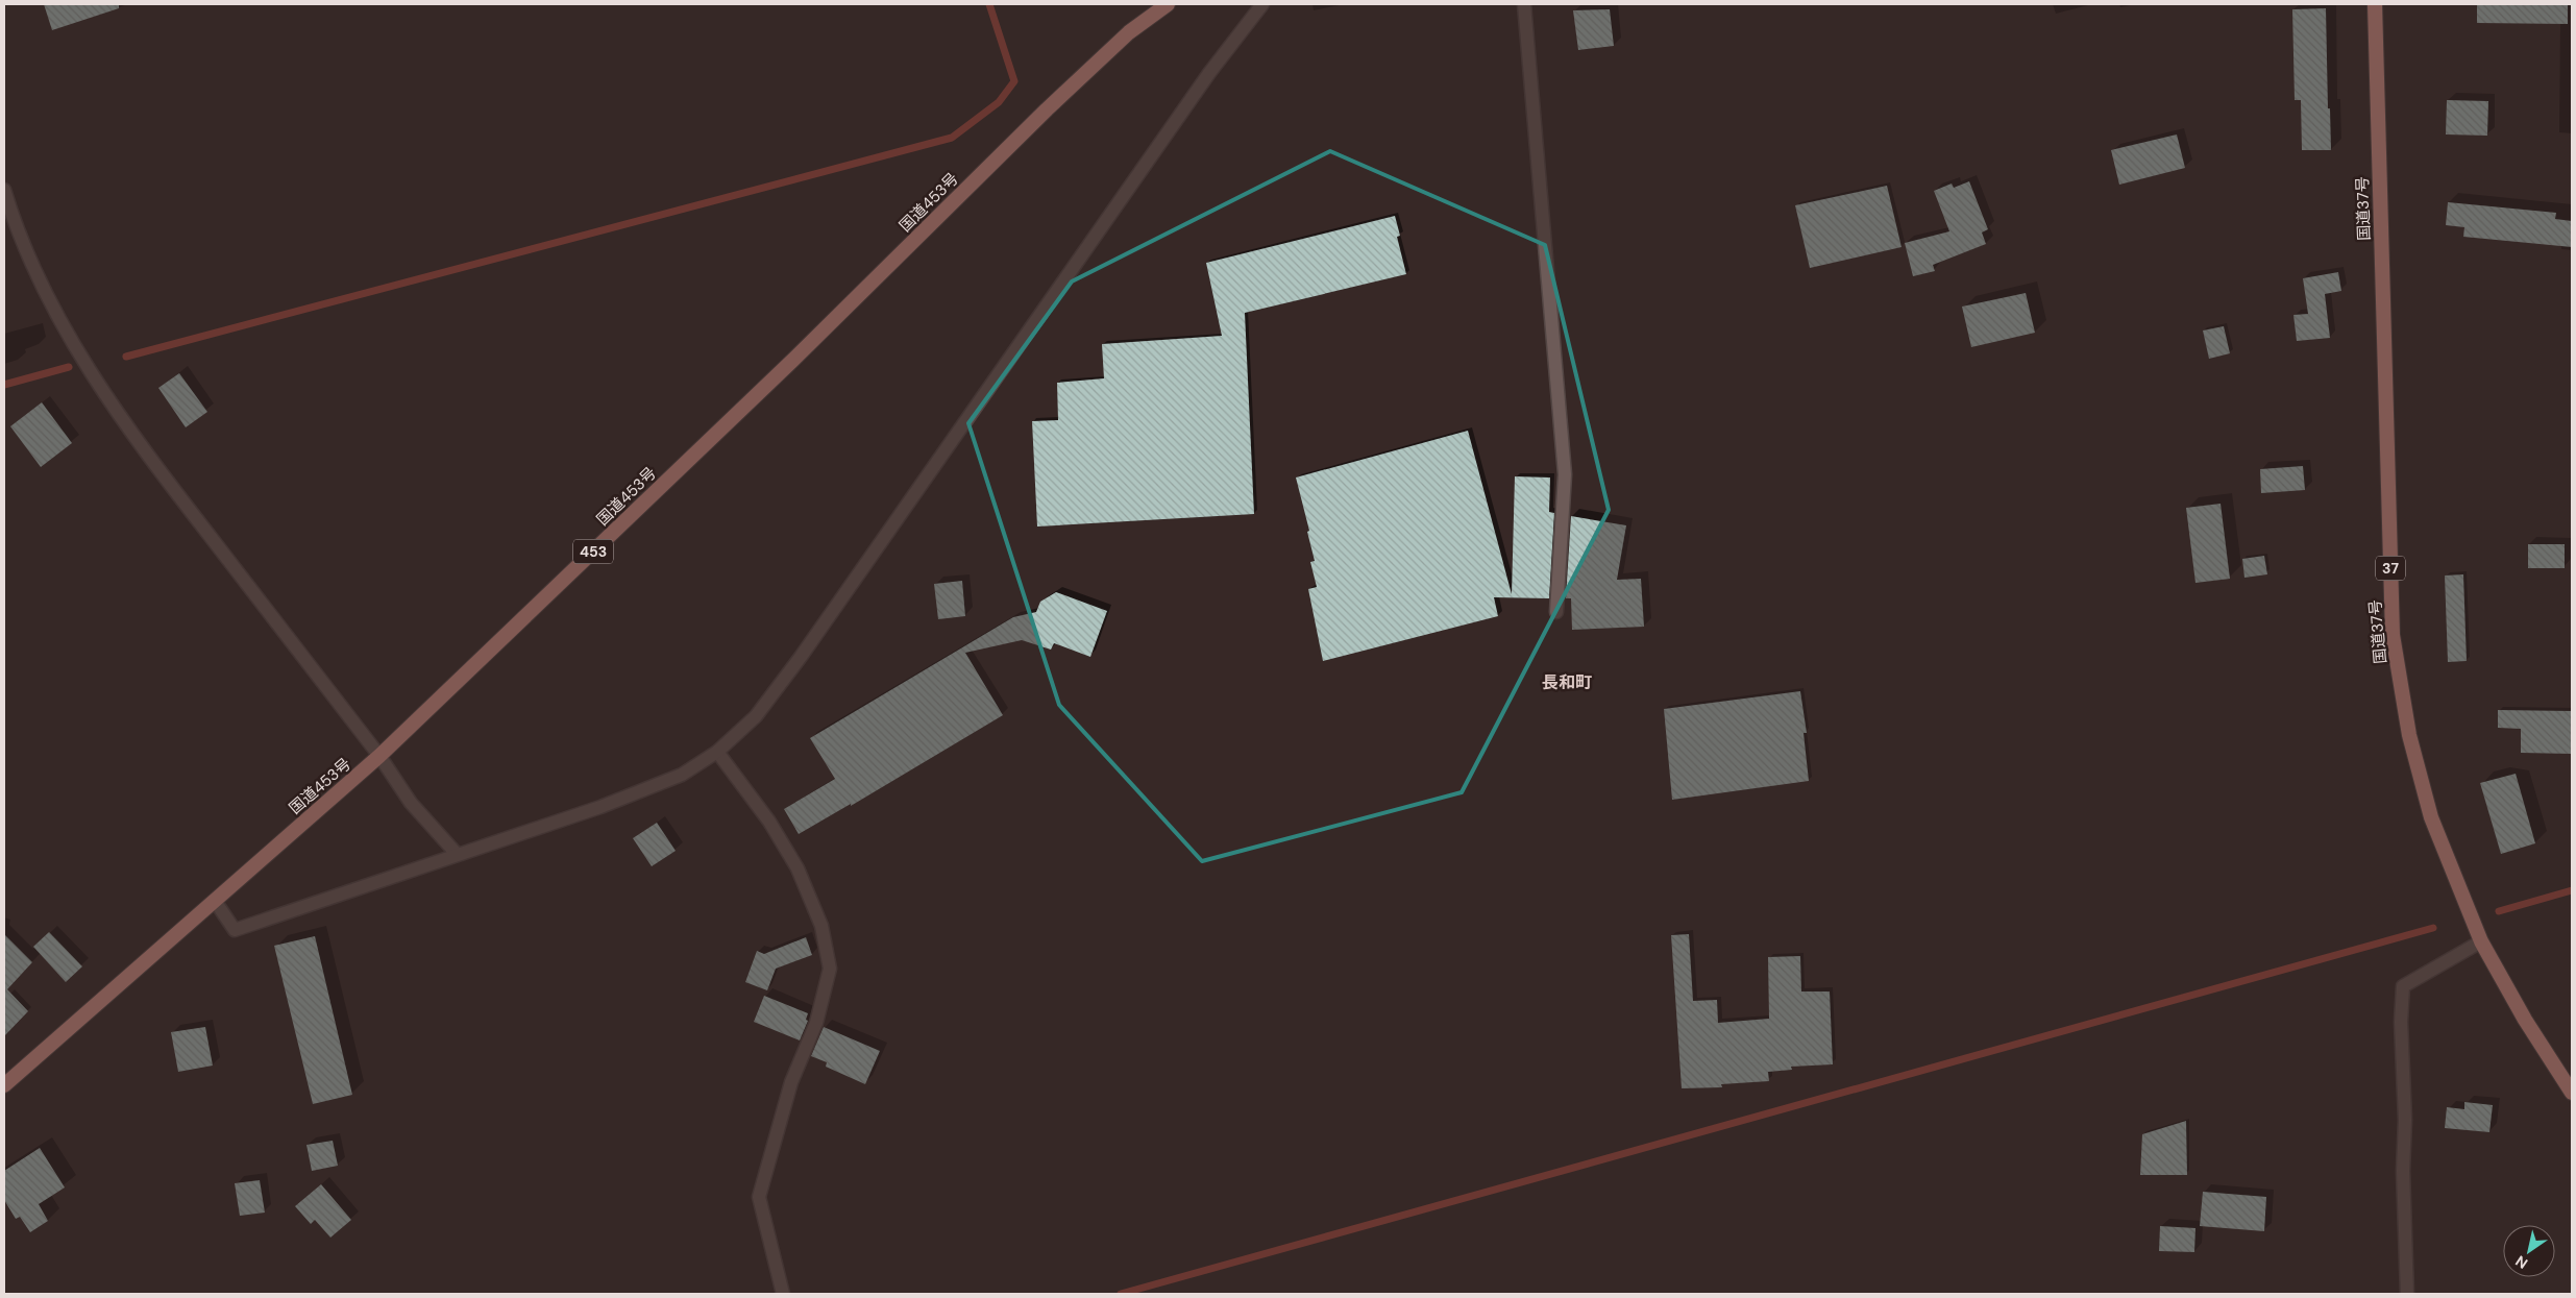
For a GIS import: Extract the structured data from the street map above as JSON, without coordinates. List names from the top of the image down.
{
  "streets": {
    "highway": [
      "国道453号",
      "国道37号",
      "453",
      "37"
    ]
  },
  "districts": ["長和町"],
  "north": "bottom left"
}
